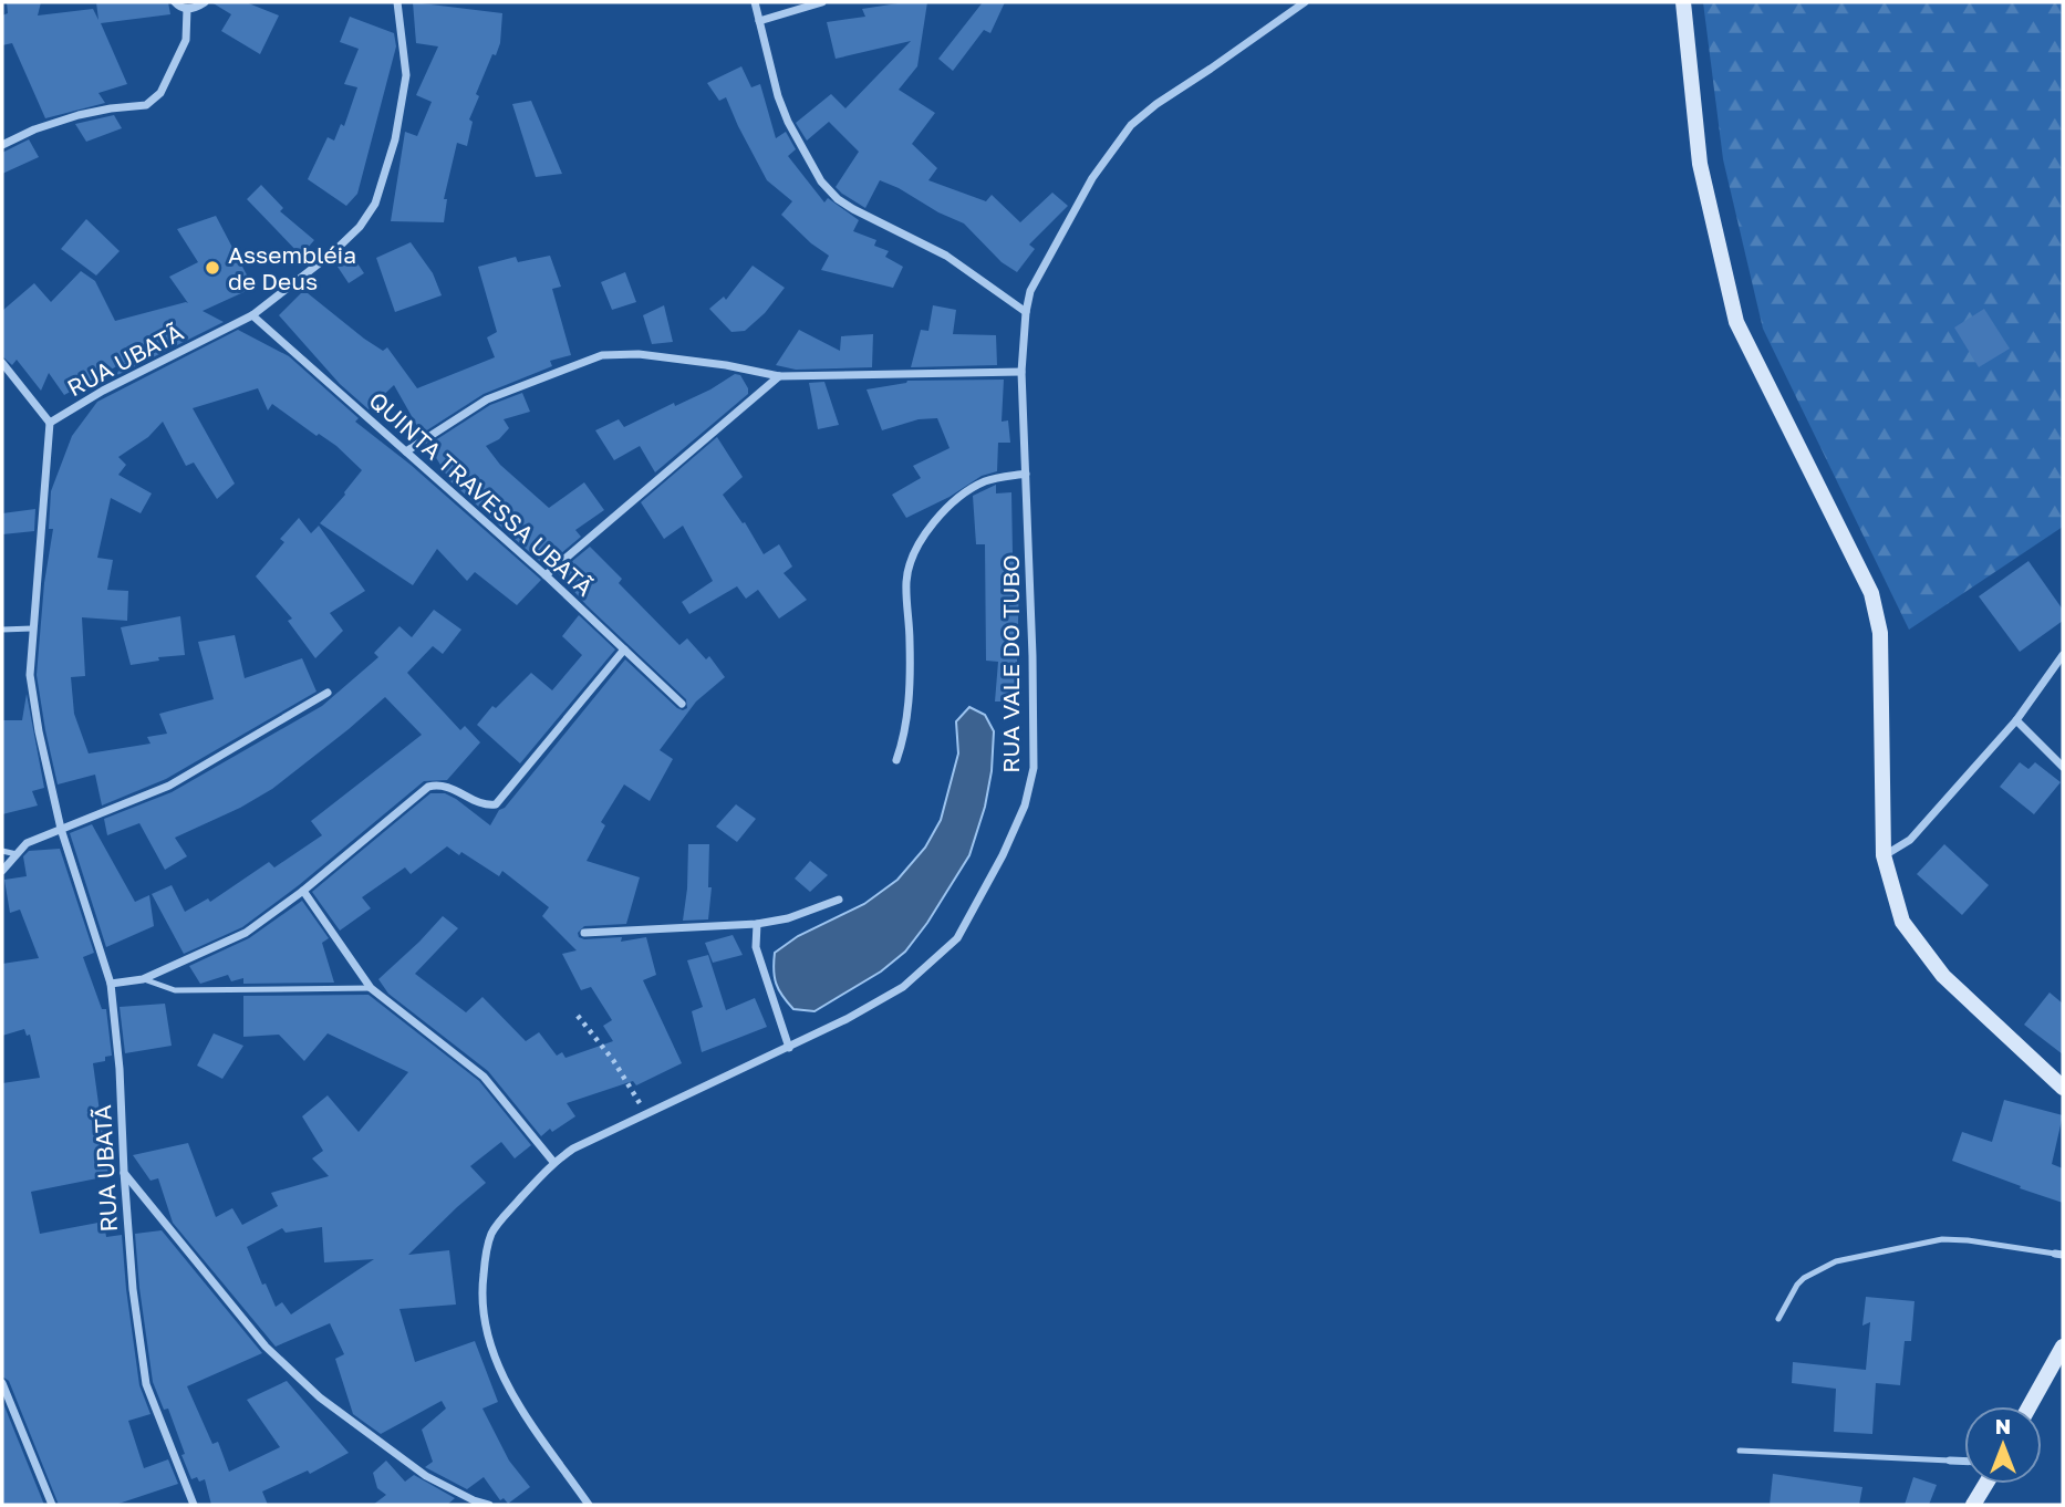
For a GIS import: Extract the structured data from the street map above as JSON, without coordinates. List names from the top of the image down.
{
  "streets": {
    "street": ["RUA UBATÃ", "QUINTA TRAVESSA UBATÃ", "RUA VALE DO TUBO"]
  },
  "crossings": [
    ["RUA UBATÃ", "QUINTA TRAVESSA UBATÃ"]
  ],
  "places": ["Assembléia de Deus"],
  "north": "top"
}
